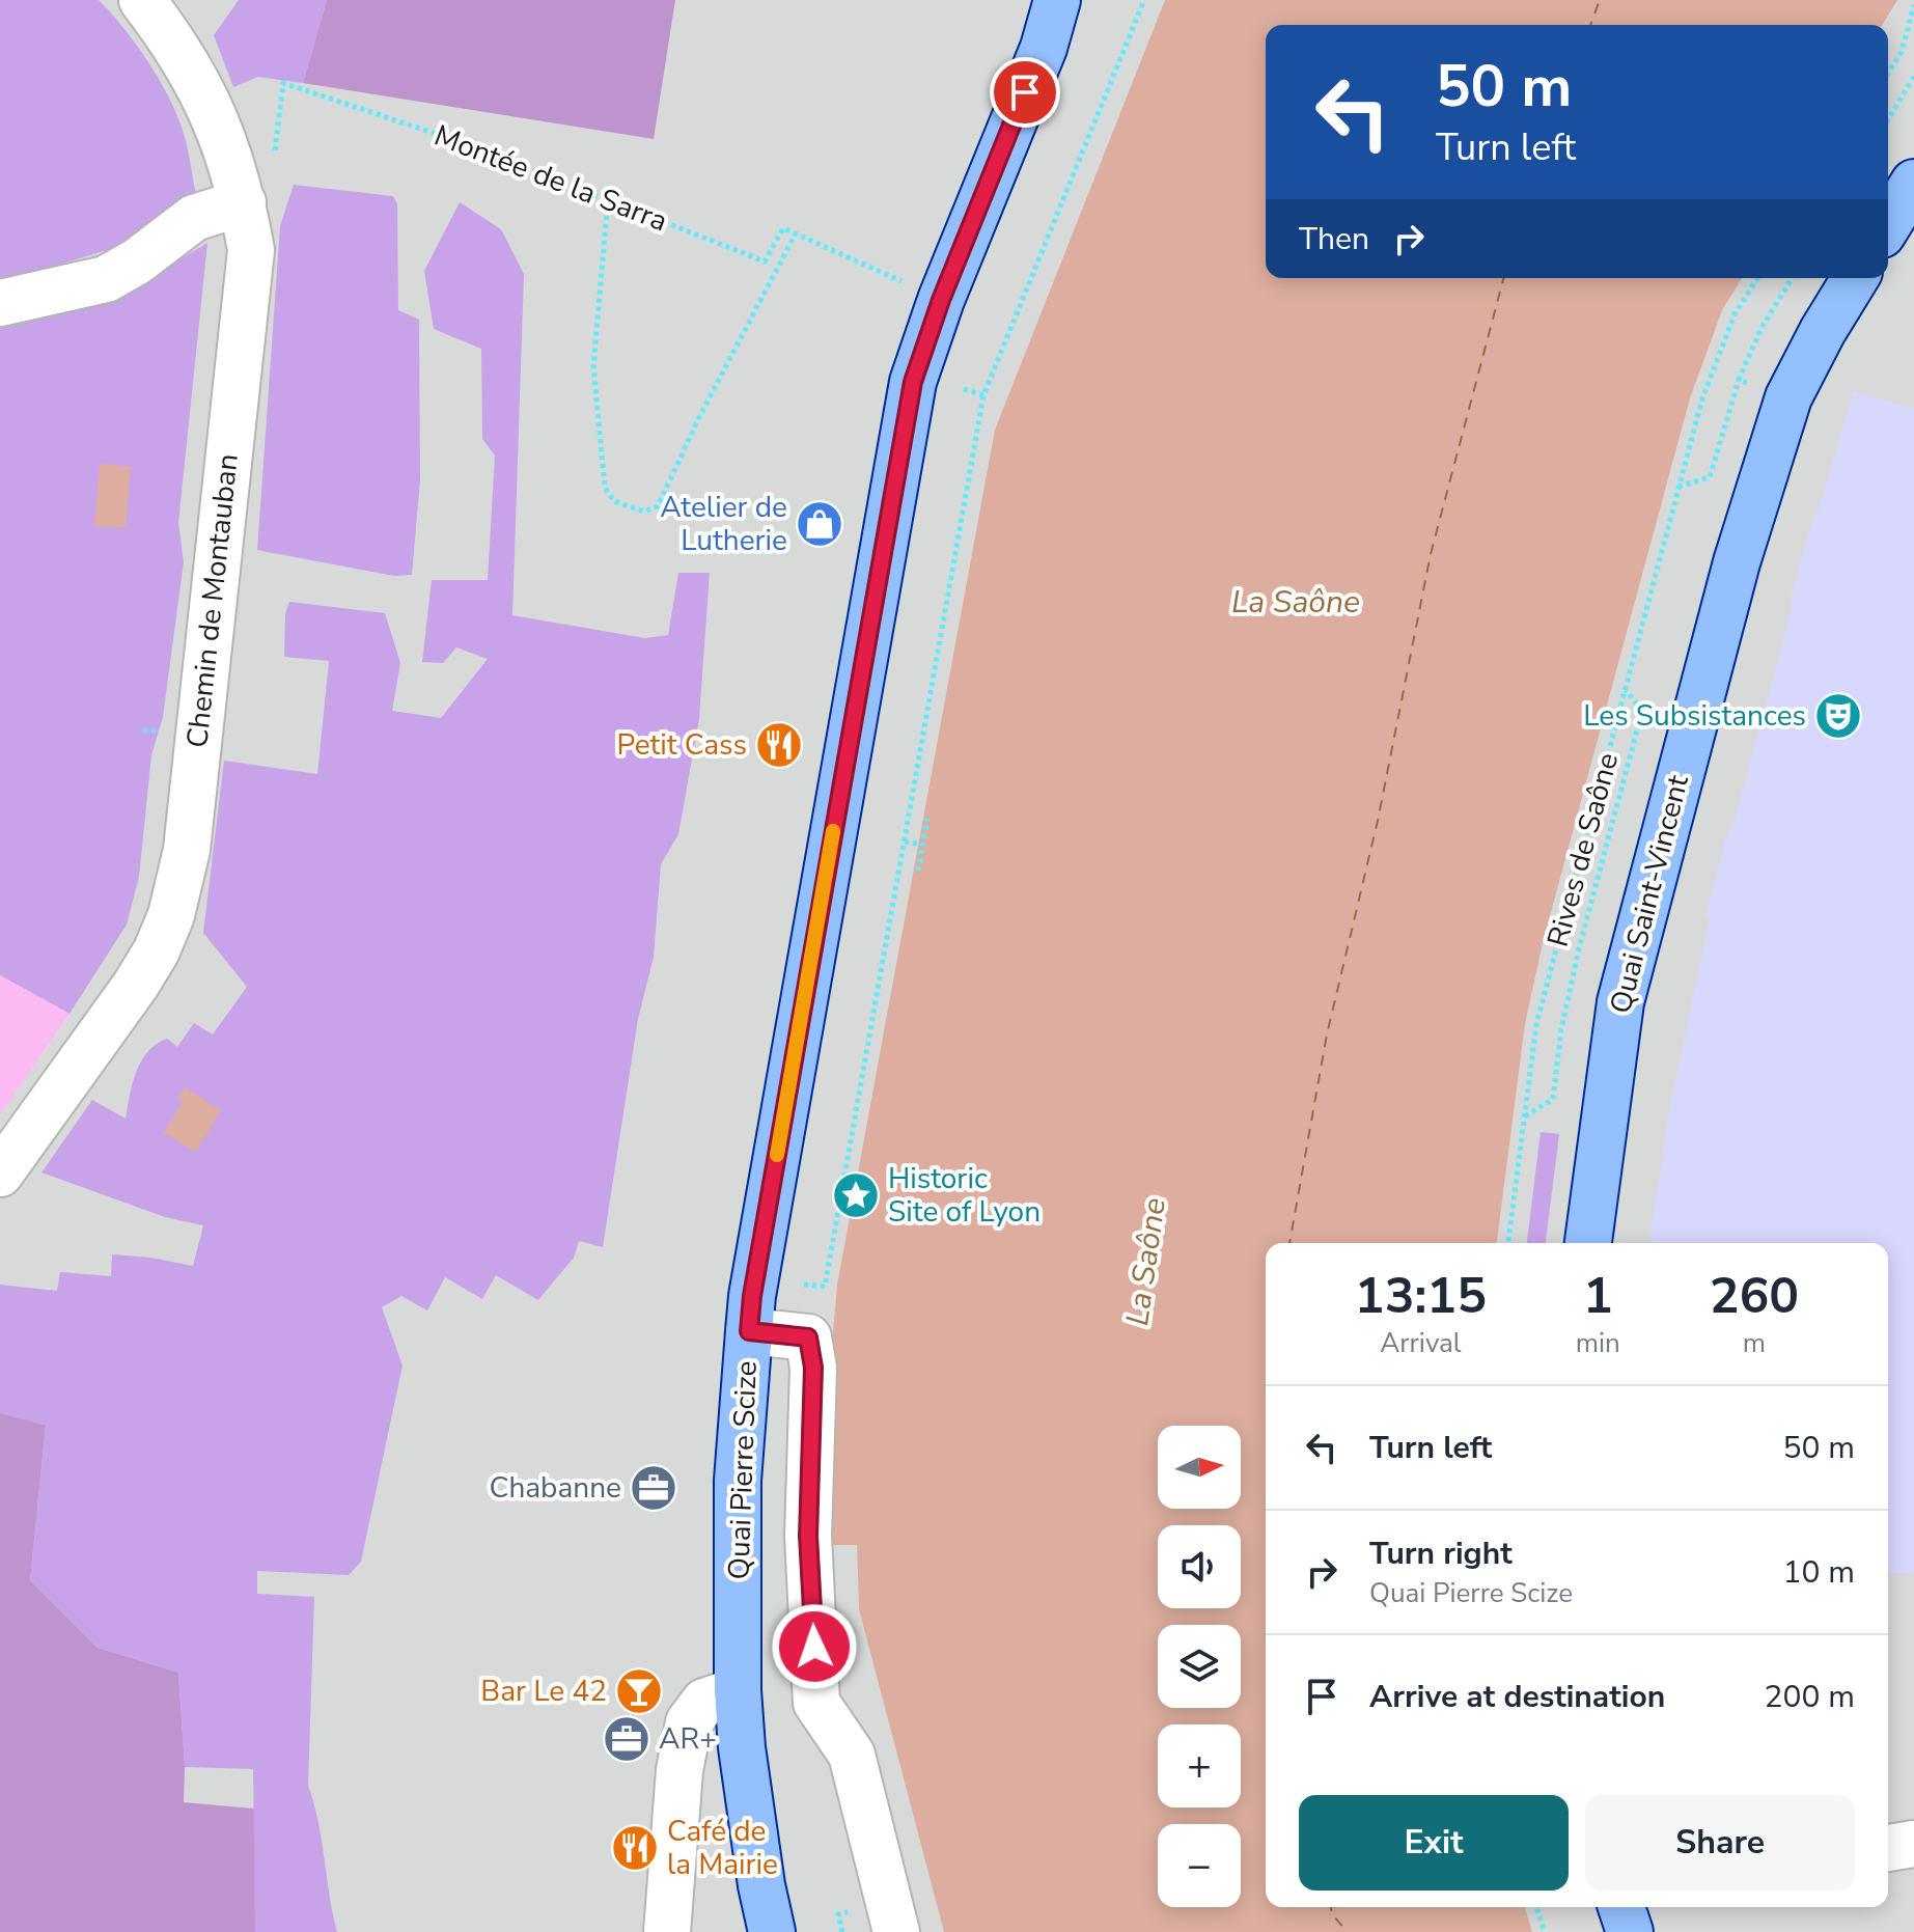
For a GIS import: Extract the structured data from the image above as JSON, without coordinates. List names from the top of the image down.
{
  "streets": {
    "main road": ["Quai Saint-Vincent", "Quai Pierre Scize"],
    "street": ["Chemin de Montauban"],
    "path": ["Montée de la Sarra", "Rives de Saône"]
  },
  "water": ["La Saône"],
  "places": {
    "shop": ["Atelier de Lutherie"],
    "theatre": ["Les Subsistances"],
    "restaurant": ["Petit Cass", "Café de la Mairie"],
    "place": ["Historic Site of Lyon"],
    "office": ["Chabanne", "AR+"],
    "bar": ["Bar Le 42"]
  },
  "north": "right",
  "page": {
    "turn": ["50 m", "Turn left"],
    "then": "Then",
    "eta": [
      "13:15",
      "Arrival",
      "1",
      "min",
      "260",
      "m"
    ],
    "list": [
      {
        "name": "Turn left",
        "value": "50 m"
      },
      {
        "name": "Turn right",
        "note": "Quai Pierre Scize",
        "value": "10 m"
      },
      {
        "name": "Arrive at destination",
        "value": "200 m"
      }
    ],
    "map_buttons": ["+", "−"],
    "buttons": ["Exit", "Share"]
  }
}
